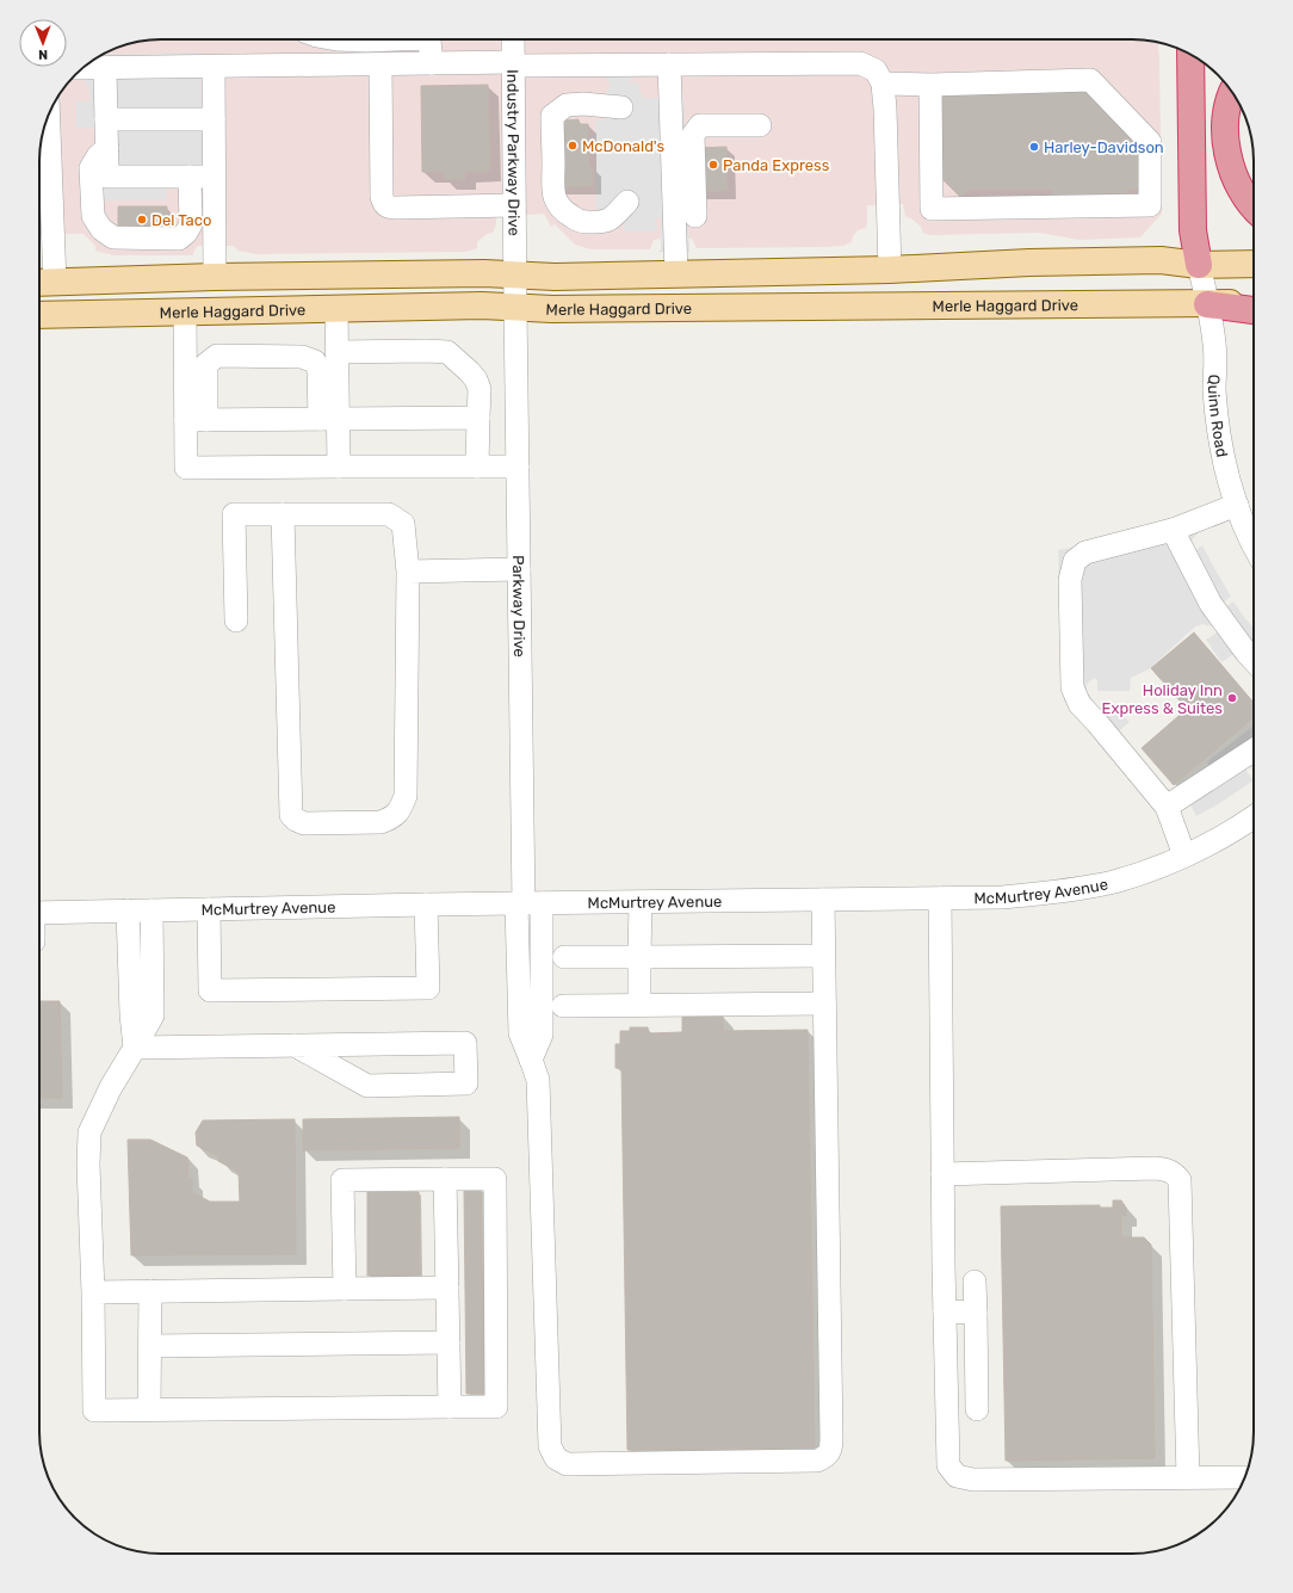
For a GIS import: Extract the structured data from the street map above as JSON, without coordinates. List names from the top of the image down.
{
  "streets": {
    "main road": ["Merle Haggard Drive"],
    "street": [
      "Industry Parkway Drive",
      "Quinn Road",
      "Parkway Drive",
      "McMurtrey Avenue"
    ]
  },
  "crossings": [
    ["Industry Parkway Drive", "Merle Haggard Drive"],
    ["Industry Parkway Drive", "Parkway Drive"],
    ["Merle Haggard Drive", "Quinn Road"],
    ["Merle Haggard Drive", "Parkway Drive"],
    ["Parkway Drive", "McMurtrey Avenue"]
  ],
  "places": [
    "McDonald's",
    "Harley-Davidson",
    "Panda Express",
    "Del Taco",
    "Holiday Inn Express & Suites"
  ],
  "north": "bottom"
}
